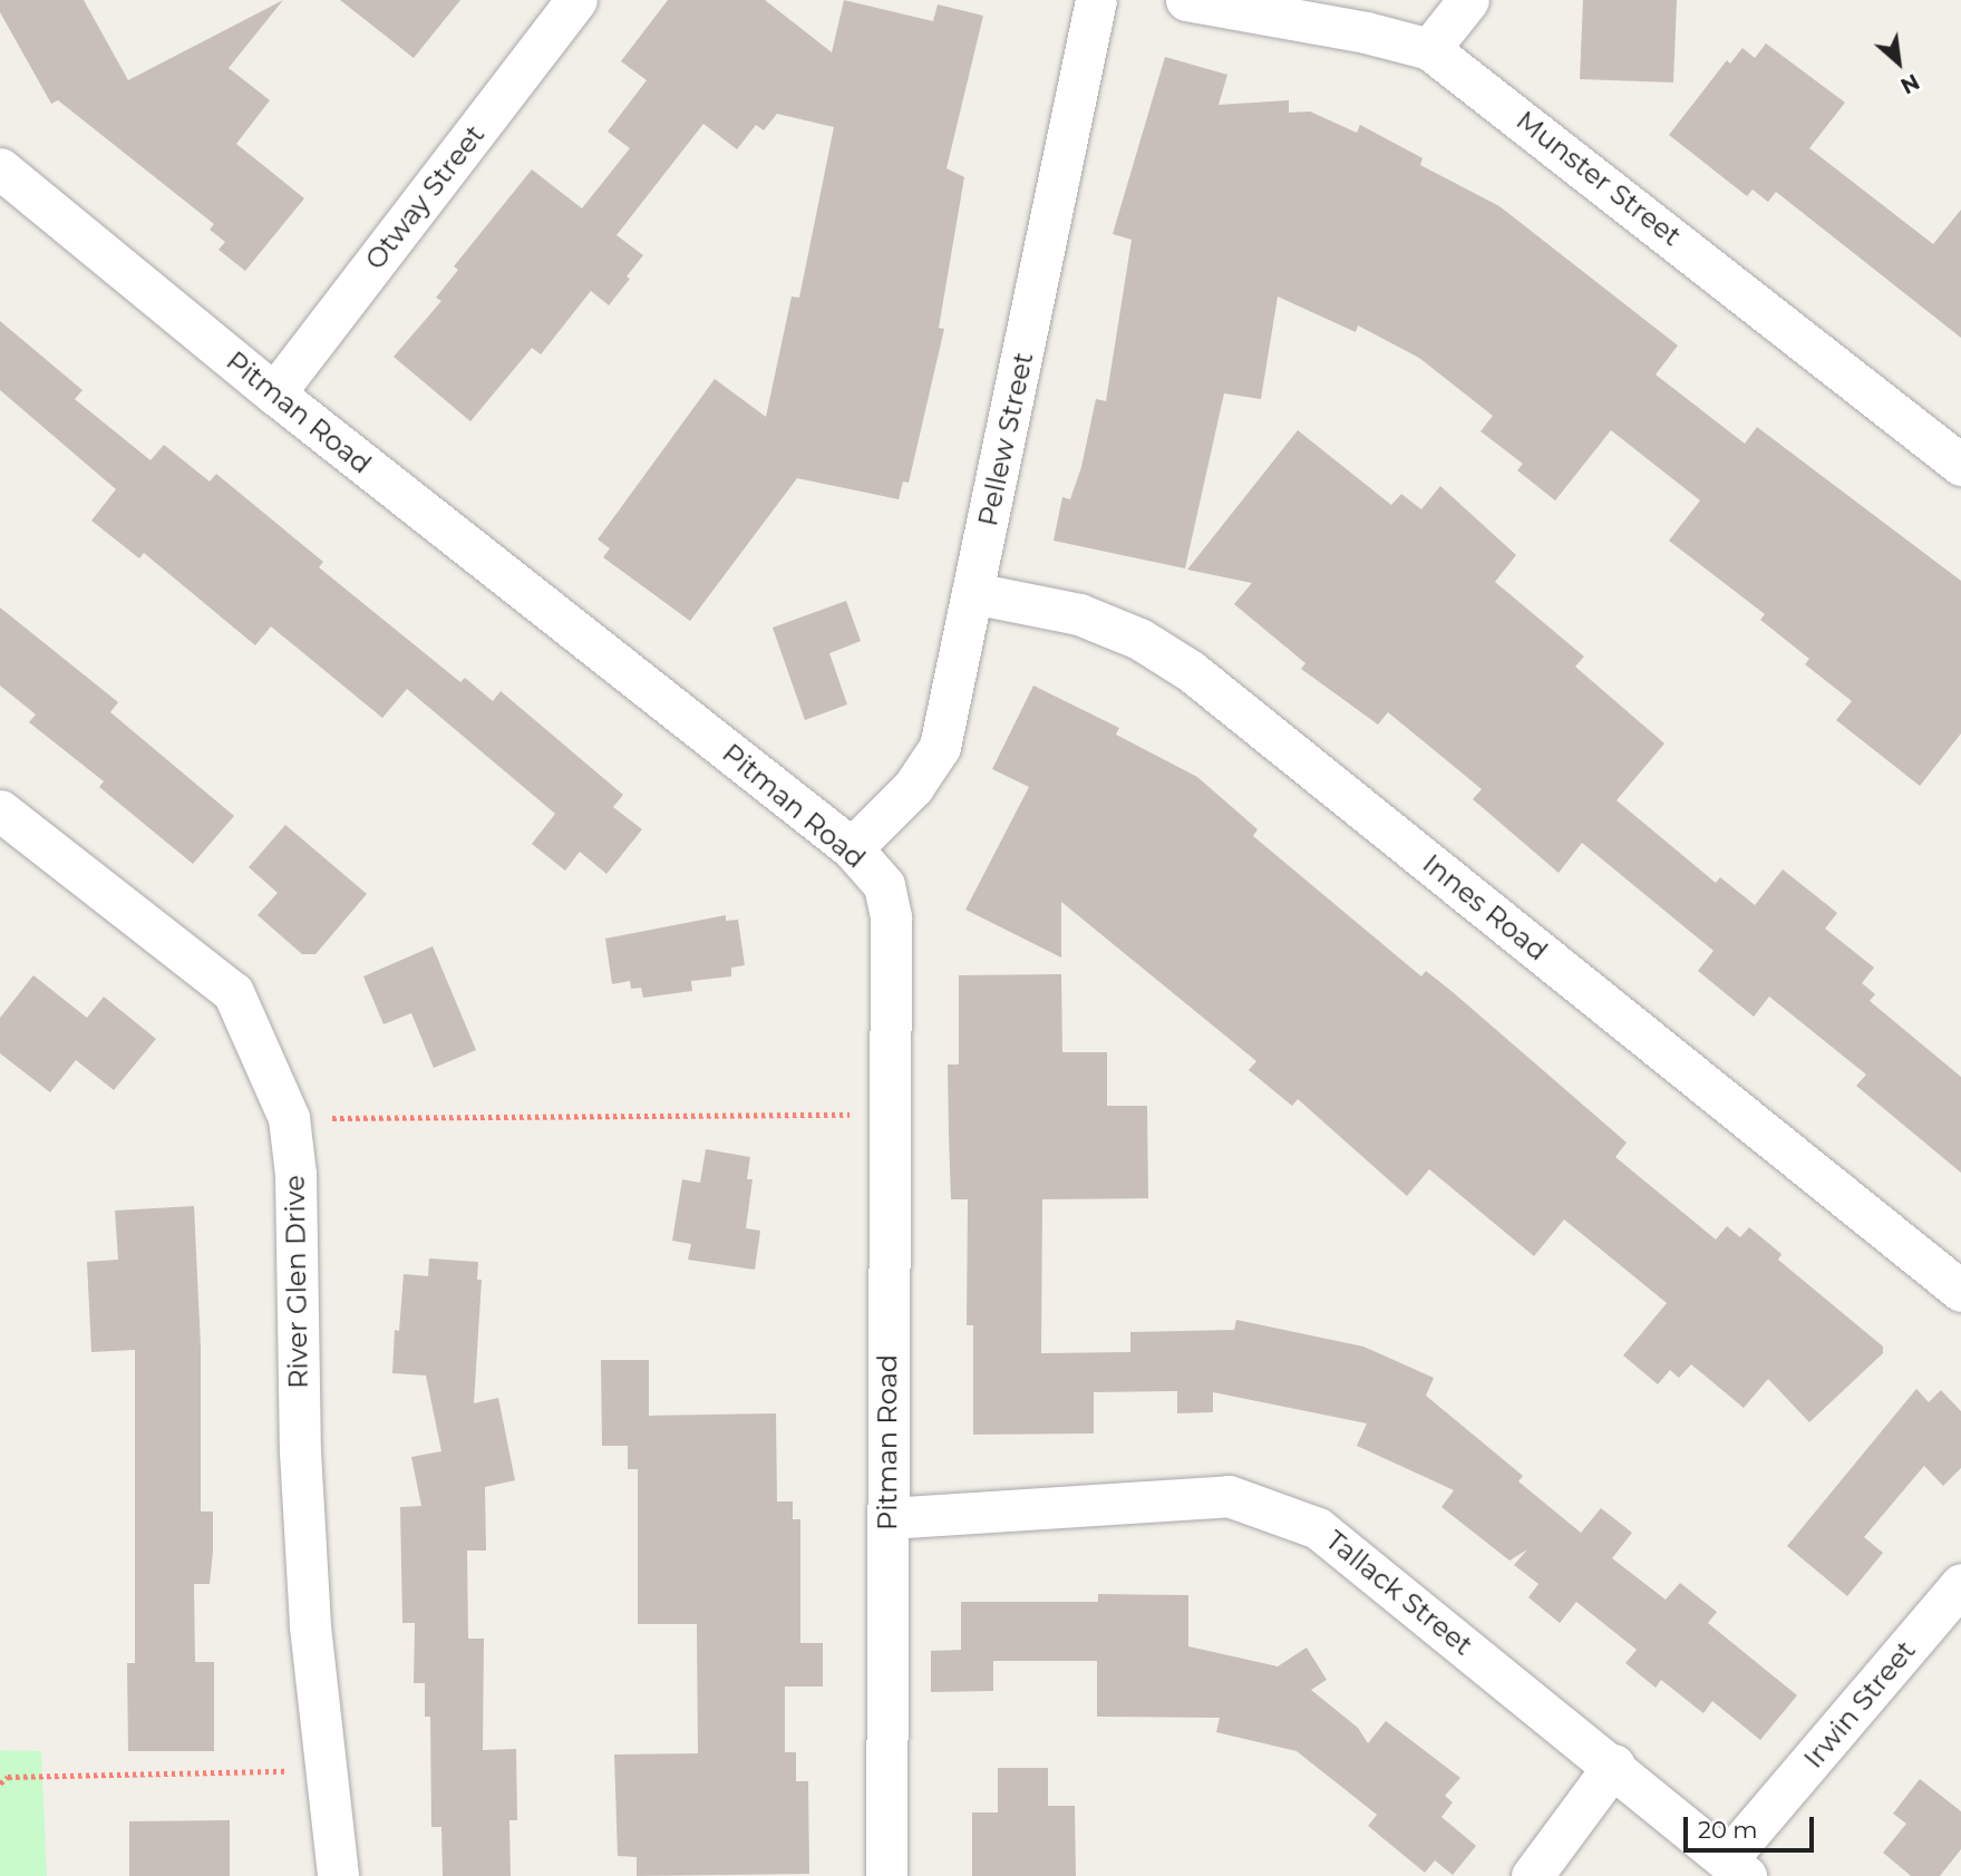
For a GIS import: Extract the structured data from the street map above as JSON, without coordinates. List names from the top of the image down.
{
  "streets": {
    "street": [
      "Munster Street",
      "Otway Street",
      "Pitman Road",
      "Pellew Street",
      "Innes Road",
      "River Glen Drive",
      "Tallack Street",
      "Irwin Street"
    ]
  },
  "crossings": [
    ["Otway Street", "Pitman Road"],
    ["Pitman Road", "Pellew Street"],
    ["Pitman Road", "Tallack Street"],
    ["Pellew Street", "Innes Road"],
    ["Tallack Street", "Irwin Street"]
  ],
  "scale_bar": "20 m",
  "north": "bottom right"
}
